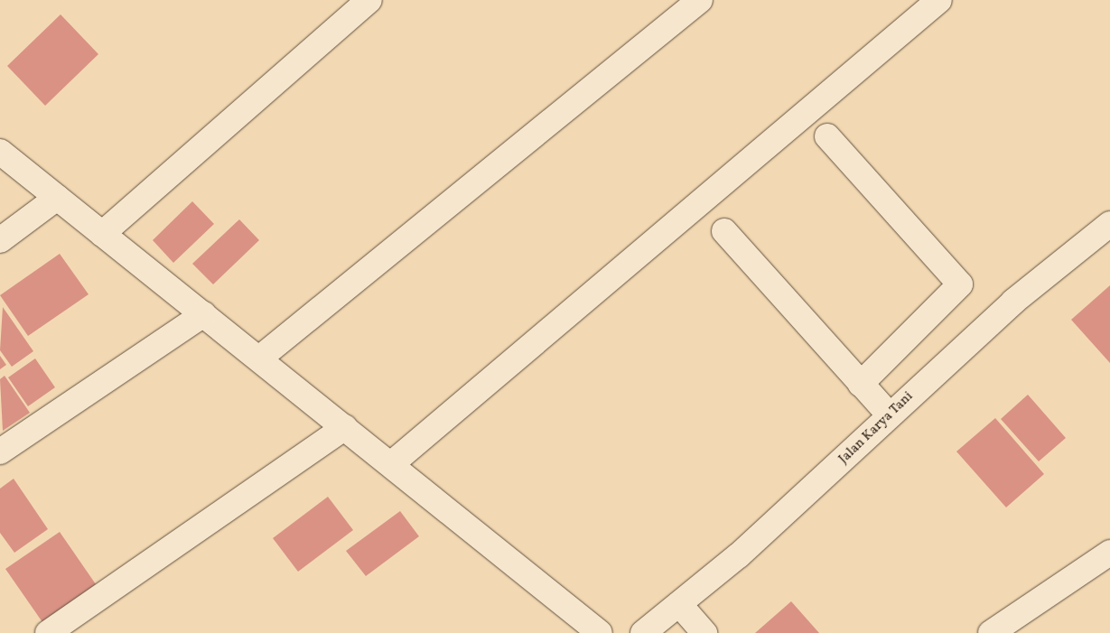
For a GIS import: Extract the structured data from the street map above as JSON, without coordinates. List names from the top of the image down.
{
  "streets": {
    "street": ["Jalan Karya Tani"]
  }
}
